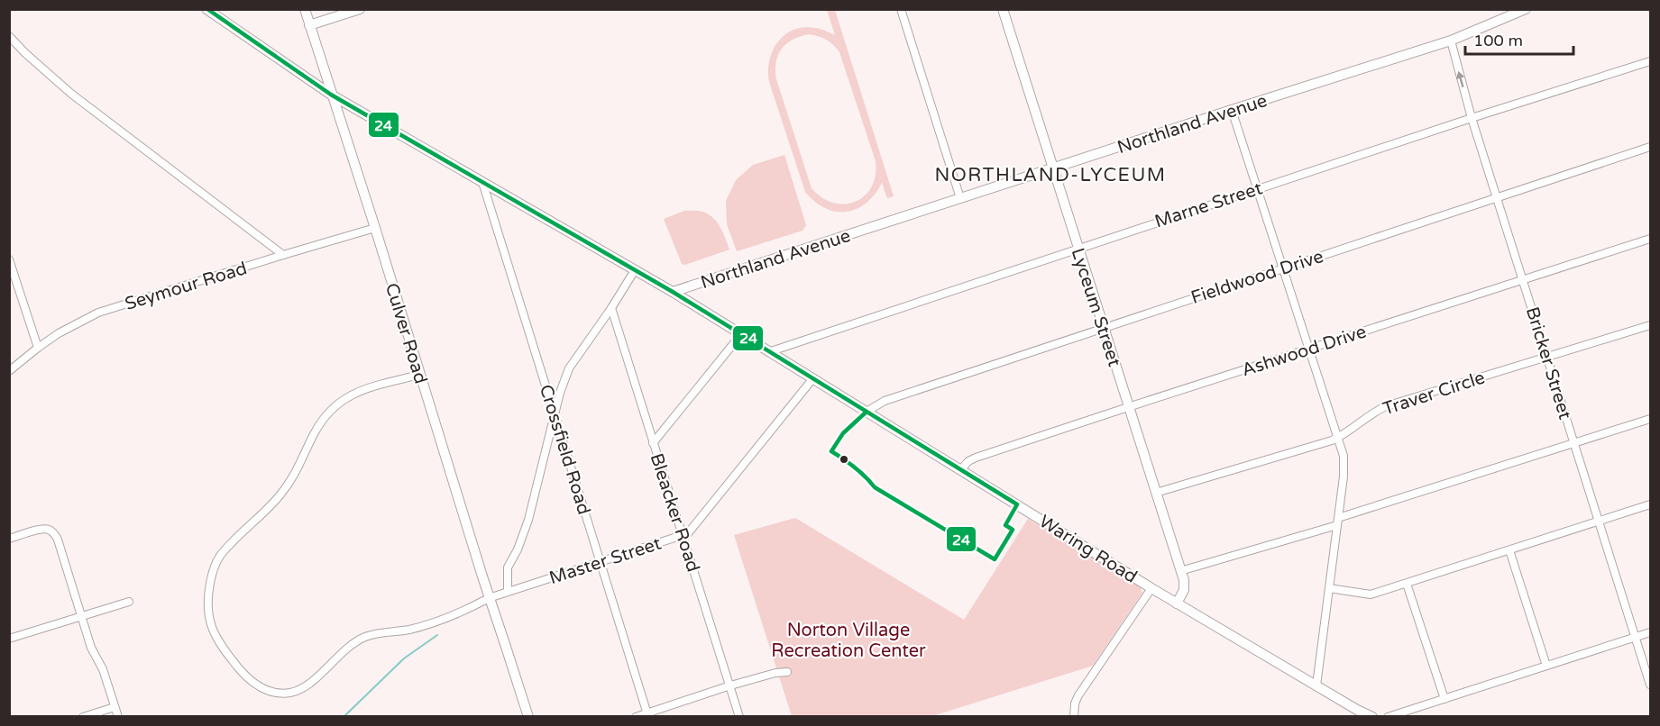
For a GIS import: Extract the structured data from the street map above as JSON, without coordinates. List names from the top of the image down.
{
  "streets": {
    "street": [
      "Northland Avenue",
      "Marne Street",
      "Fieldwood Drive",
      "Seymour Road",
      "Lyceum Street",
      "Culver Road",
      "Ashwood Drive",
      "Bricker Street",
      "Traver Circle",
      "Crossfield Road",
      "Bleacker Road",
      "Waring Road",
      "Master Street"
    ]
  },
  "crossings": [
    ["Northland Avenue", "Lyceum Street"],
    ["Northland Avenue", "Bricker Street"],
    ["Northland Avenue", "Waring Road"],
    ["Marne Street", "Lyceum Street"],
    ["Marne Street", "Bricker Street"],
    ["Marne Street", "Waring Road"],
    ["Fieldwood Drive", "Lyceum Street"],
    ["Fieldwood Drive", "Bricker Street"],
    ["Fieldwood Drive", "Waring Road"],
    ["Seymour Road", "Culver Road"],
    ["Lyceum Street", "Ashwood Drive"],
    ["Lyceum Street", "Traver Circle"],
    ["Lyceum Street", "Waring Road"],
    ["Culver Road", "Waring Road"],
    ["Culver Road", "Master Street"],
    ["Ashwood Drive", "Bricker Street"],
    ["Ashwood Drive", "Waring Road"],
    ["Bricker Street", "Traver Circle"],
    ["Crossfield Road", "Waring Road"],
    ["Crossfield Road", "Master Street"],
    ["Bleacker Road", "Master Street"],
    ["Waring Road", "Master Street"]
  ],
  "districts": ["NORTHLAND-LYCEUM"],
  "parks": ["Norton Village Recreation Center"],
  "lines": ["transit line 24"],
  "scale_bar": "100 m"
}
